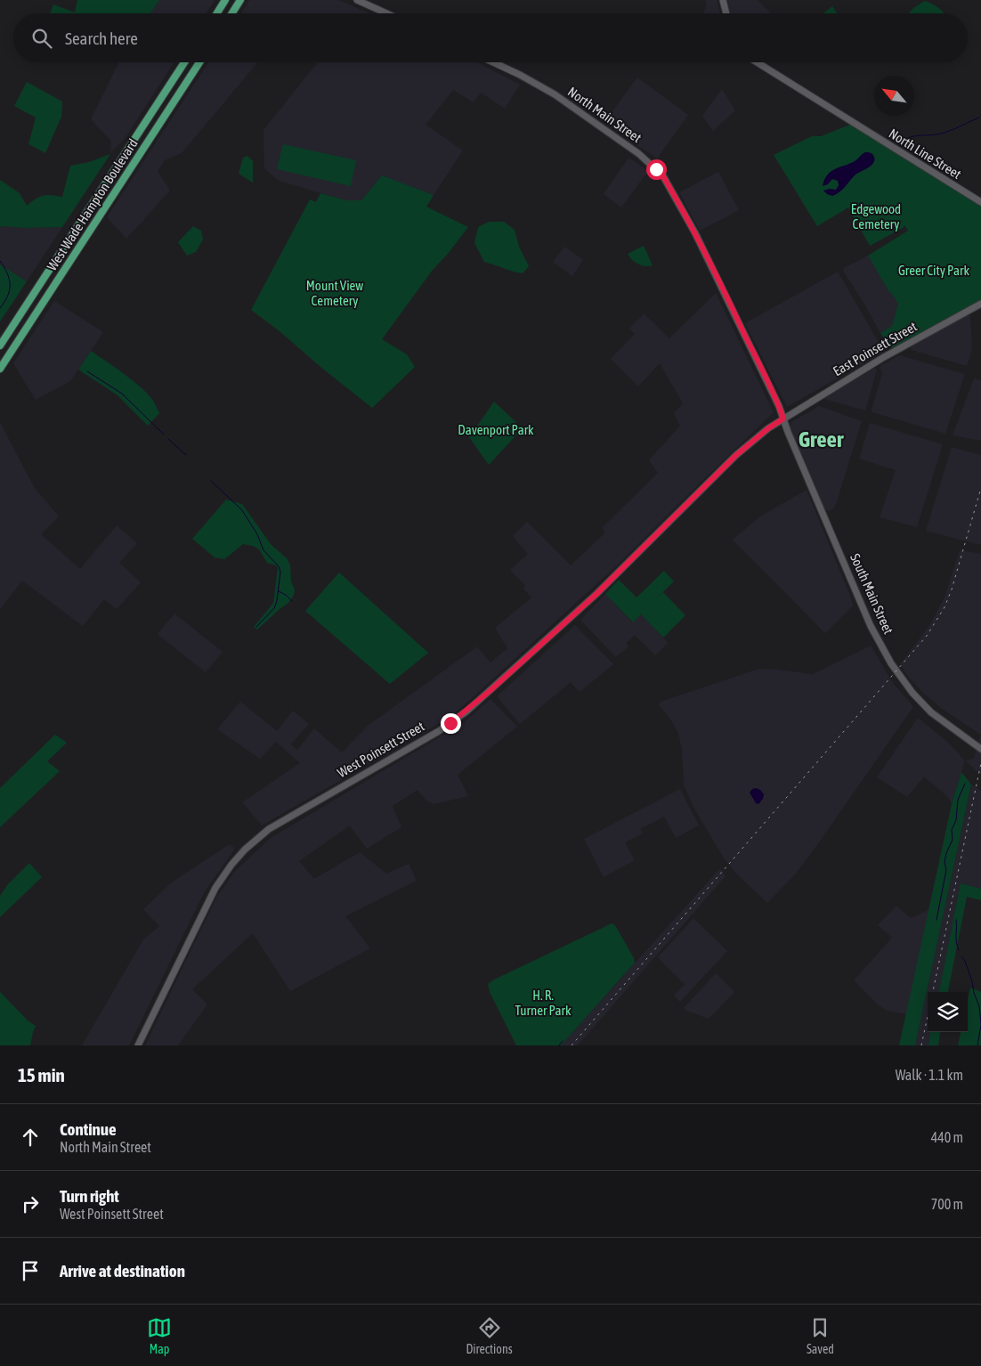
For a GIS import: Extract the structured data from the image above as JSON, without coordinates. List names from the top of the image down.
{
  "streets": {
    "main road": [
      "North Main Street",
      "North Line Street",
      "West Wade Hampton Boulevard",
      "East Poinsett Street",
      "South Main Street",
      "West Poinsett Street"
    ]
  },
  "crossings": [
    ["North Main Street", "East Poinsett Street"],
    ["North Main Street", "South Main Street"],
    ["North Main Street", "West Poinsett Street"],
    ["East Poinsett Street", "South Main Street"],
    ["East Poinsett Street", "West Poinsett Street"],
    ["South Main Street", "West Poinsett Street"]
  ],
  "districts": ["Greer"],
  "parks": [
    "Edgewood Cemetery",
    "Greer City Park",
    "Mount View Cemetery",
    "Davenport Park",
    "H. R. Turner Park"
  ],
  "north": "top left",
  "page": {
    "search": "Search here",
    "heading": ["15 min", "Walk · 1.1 km"],
    "list": [
      ["Continue", "North Main Street", "440 m"],
      ["Turn right", "West Poinsett Street", "700 m"],
      "Arrive at destination"
    ],
    "nav": ["Map", "Directions", "Saved"]
  }
}
